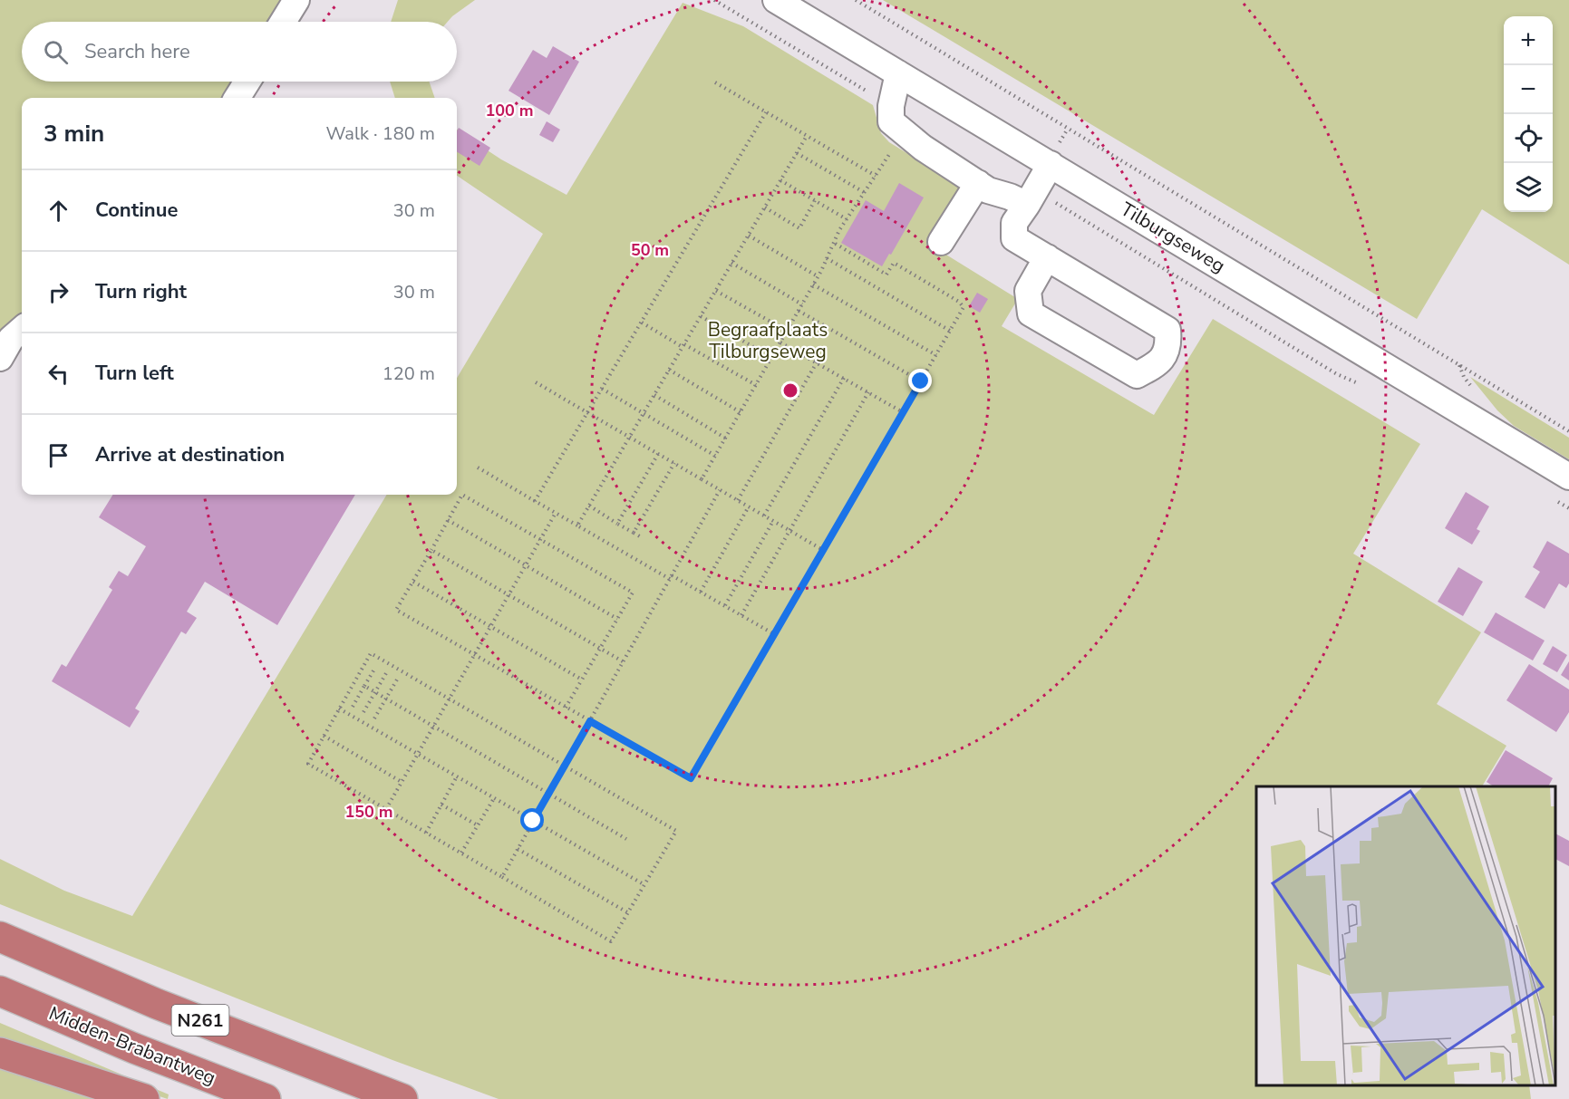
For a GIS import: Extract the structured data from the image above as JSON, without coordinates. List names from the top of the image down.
{
  "streets": {
    "highway": ["N261", "Midden-Brabantweg"],
    "street": ["Tilburgseweg"]
  },
  "parks": ["Begraafplaats Tilburgseweg"],
  "page": {
    "map_buttons": ["+", "−"],
    "search": "Search here",
    "heading": ["3 min", "Walk · 180 m"],
    "list": [
      ["Continue", "30 m"],
      ["Turn right", "30 m"],
      ["Turn left", "120 m"],
      "Arrive at destination"
    ]
  },
  "rings": ["100 m", "50 m", "150 m"]
}
